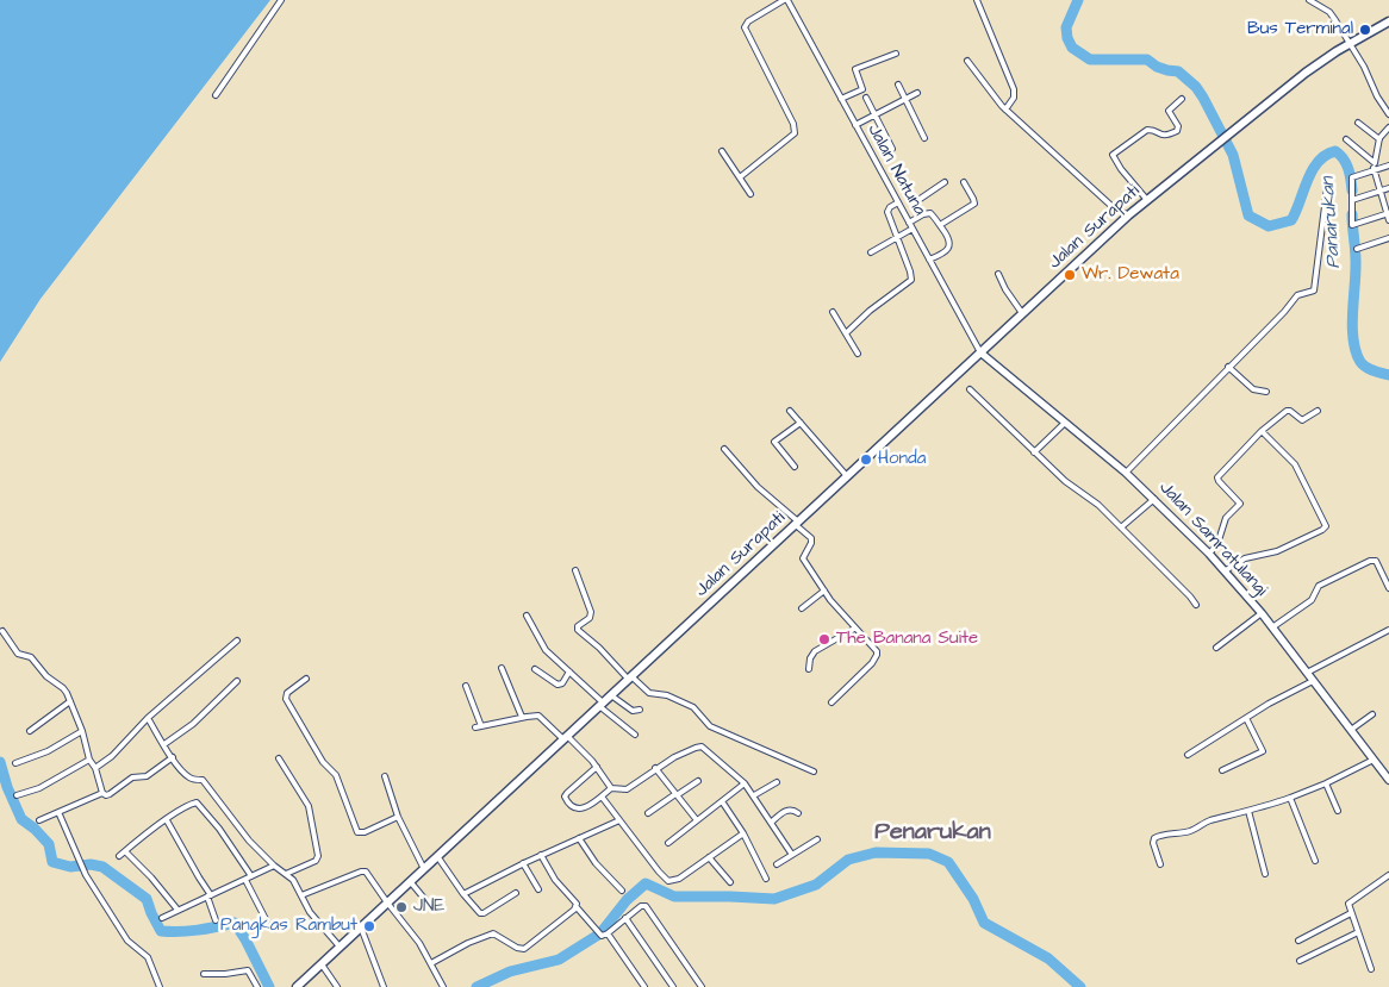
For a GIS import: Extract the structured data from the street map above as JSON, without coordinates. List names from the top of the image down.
{
  "streets": {
    "highway": ["Jalan Surapati"],
    "main road": ["Jalan Samratulangi"],
    "street": ["Jalan Natuna"]
  },
  "crossings": [
    ["Jalan Natuna", "Jalan Surapati"],
    ["Jalan Natuna", "Jalan Samratulangi"],
    ["Jalan Surapati", "Jalan Samratulangi"]
  ],
  "districts": ["Penarukan"],
  "water": ["Panarukan"],
  "places": [
    "Bus Terminal",
    "Wr. Dewata",
    "Honda",
    "The Banana Suite",
    "JNE",
    "Pangkas Rambut"
  ]
}
